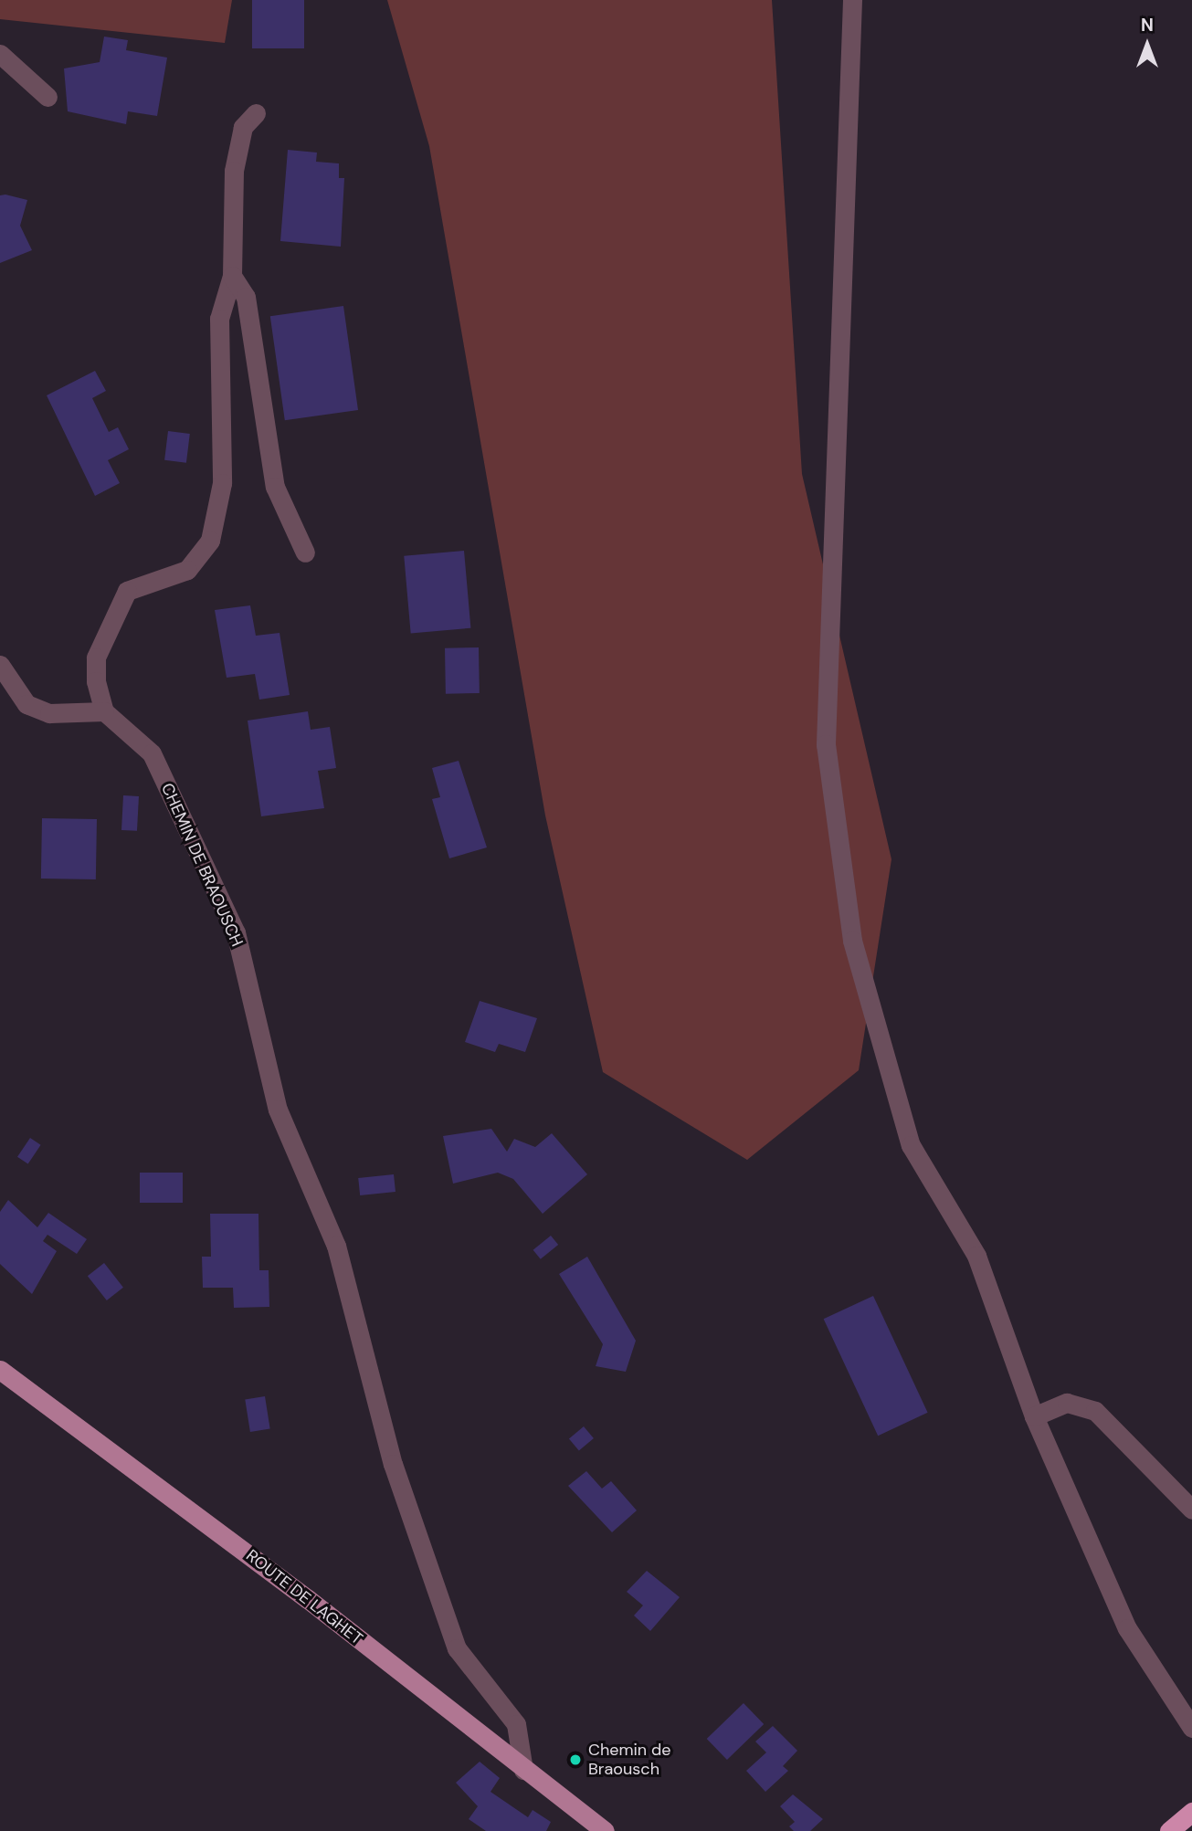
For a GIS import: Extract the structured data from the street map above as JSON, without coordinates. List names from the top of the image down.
{
  "streets": {
    "main road": ["ROUTE DE LAGHET"],
    "lane": ["CHEMIN DE BRAOUSCH"]
  },
  "crossings": [
    ["CHEMIN DE BRAOUSCH", "ROUTE DE LAGHET"]
  ],
  "places": ["Chemin de Braousch"],
  "north": "top"
}
